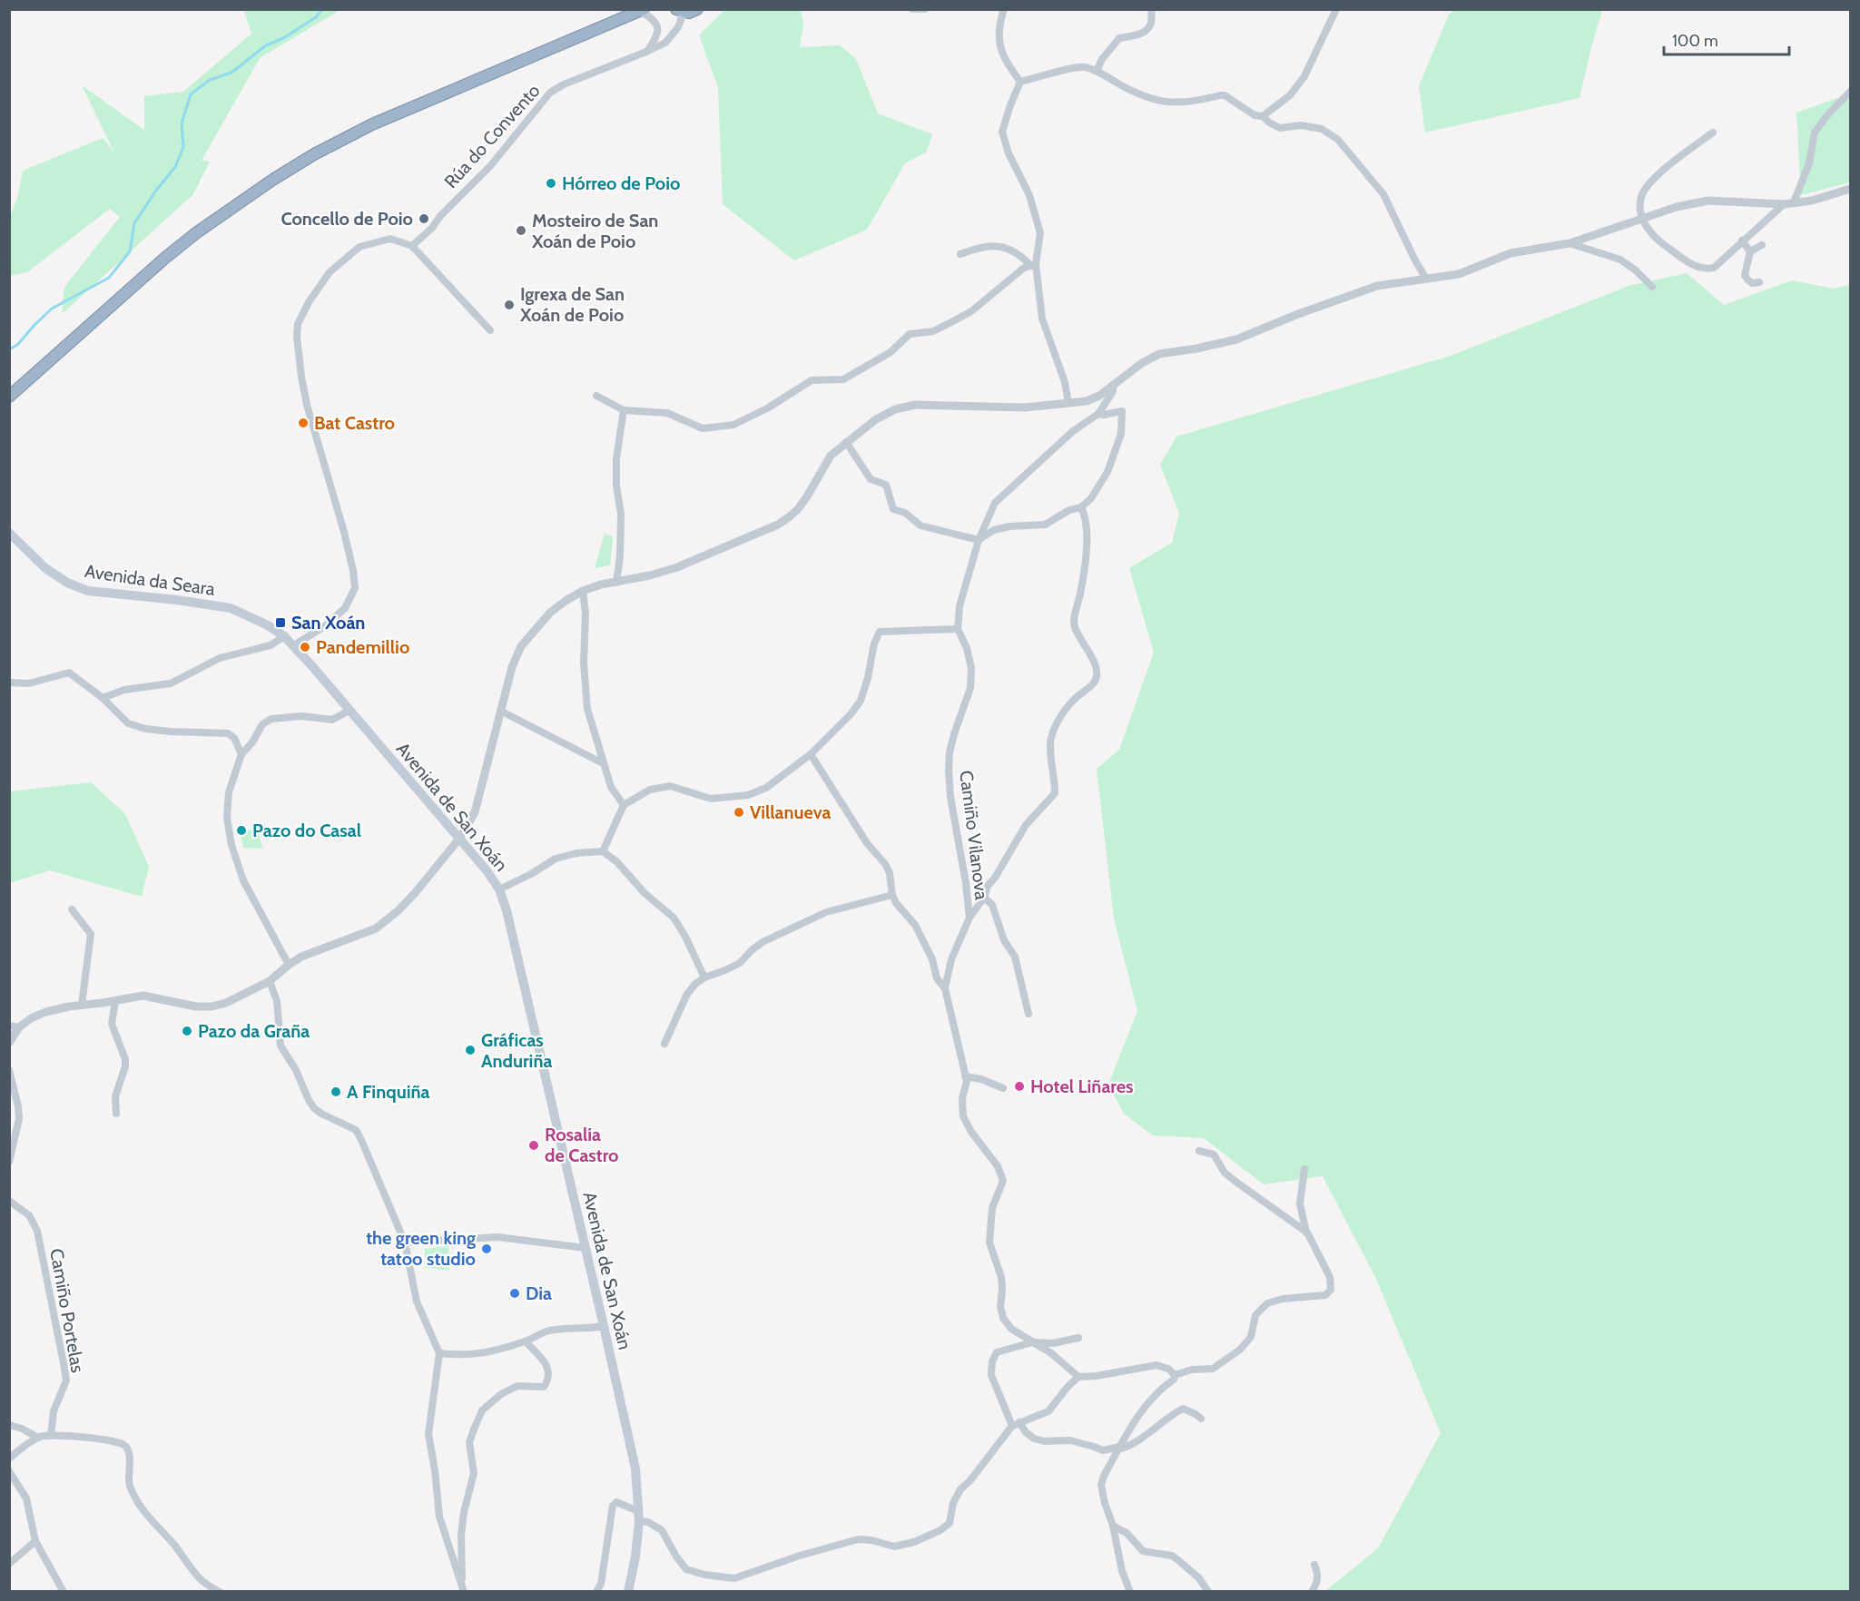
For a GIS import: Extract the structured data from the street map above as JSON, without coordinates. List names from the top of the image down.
{
  "streets": {
    "main road": ["Avenida da Seara", "Avenida de San Xoán"],
    "street": ["Rúa do Convento", "Camiño Vilanova", "Camiño Portelas"]
  },
  "crossings": [
    ["Avenida da Seara", "Avenida de San Xoán"]
  ],
  "places": {
    "other": [
      "Hórreo de Poio",
      "Concello de Poio",
      "Mosteiro de San Xoán de Poio",
      "Igrexa de San Xoán de Poio",
      "Bat Castro",
      "Pandemillio",
      "Villanueva",
      "Pazo do Casal",
      "Pazo da Graña",
      "Gráficas Anduriña",
      "Hotel Liñares",
      "A Finquiña",
      "Rosalia de Castro",
      "the green king tatoo studio",
      "Dia"
    ],
    "transit": ["San Xoán"]
  },
  "scale_bar": "100 m"
}
